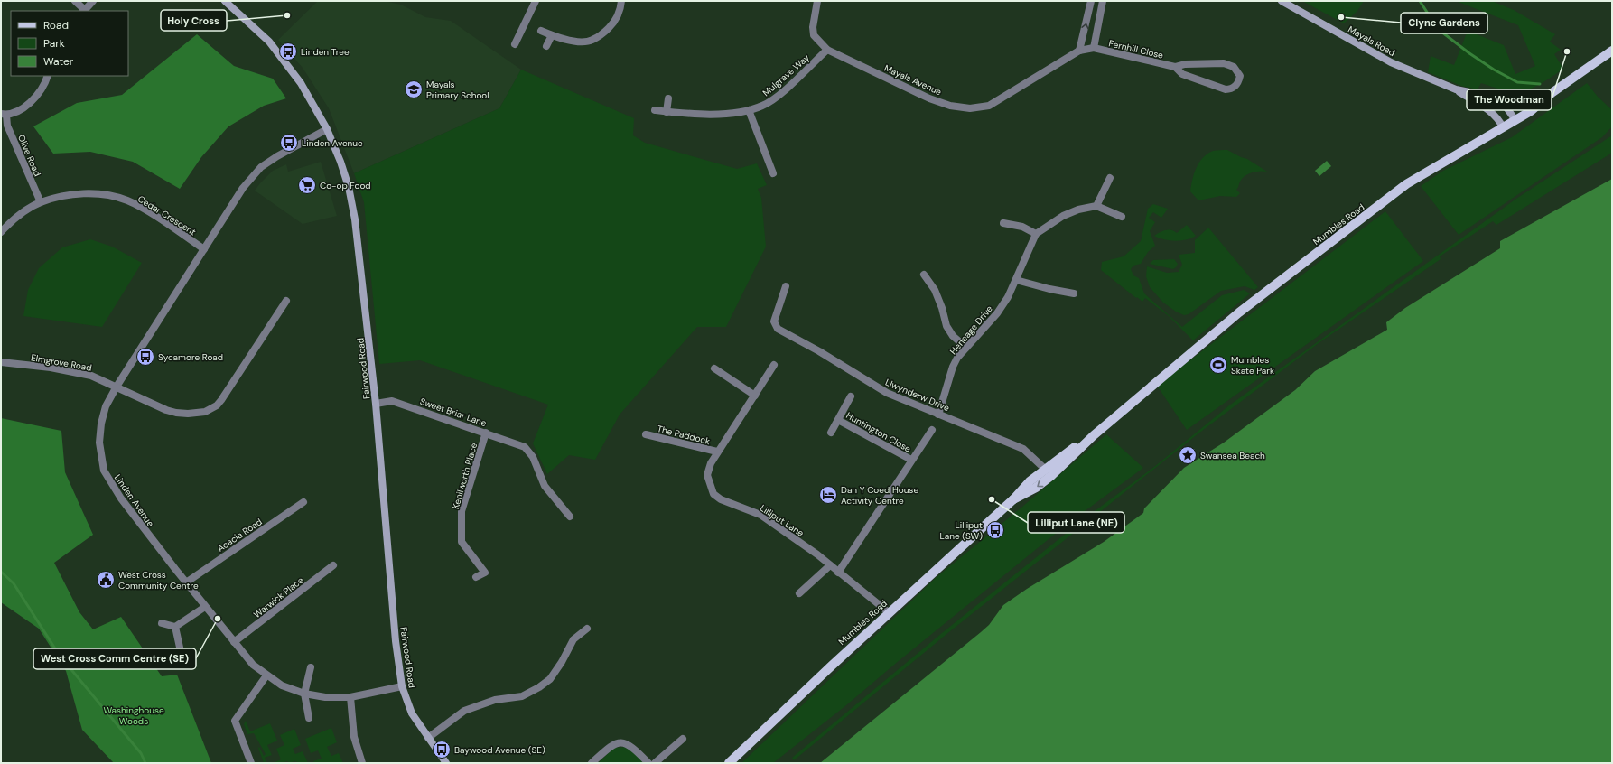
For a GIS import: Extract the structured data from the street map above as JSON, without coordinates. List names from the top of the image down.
{
  "streets": {
    "main road": ["Mumbles Road"],
    "street": [
      "Mayals Road",
      "Fernhill Close",
      "Mulgrave Way",
      "Mayals Avenue",
      "Olive Road",
      "Cedar Crescent",
      "Heneage Drive",
      "Elmgrove Road",
      "Fairwood Road",
      "Llwynderw Drive",
      "Sweet Briar Lane",
      "Huntington Close",
      "The Paddock",
      "Kenilworth Place",
      "Linden Avenue",
      "Lilliput Lane",
      "Acacia Road",
      "Warwick Place"
    ]
  },
  "crossings": [
    ["Mayals Road", "Mumbles Road"],
    ["Mulgrave Way", "Mayals Avenue"],
    ["Olive Road", "Cedar Crescent"],
    ["Cedar Crescent", "Linden Avenue"],
    ["Mumbles Road", "Llwynderw Drive"],
    ["Mumbles Road", "Lilliput Lane"],
    ["Heneage Drive", "Llwynderw Drive"],
    ["Elmgrove Road", "Linden Avenue"],
    ["Fairwood Road", "Sweet Briar Lane"],
    ["Fairwood Road", "Linden Avenue"],
    ["Sweet Briar Lane", "Kenilworth Place"],
    ["Huntington Close", "Lilliput Lane"],
    ["The Paddock", "Lilliput Lane"],
    ["Linden Avenue", "Acacia Road"],
    ["Linden Avenue", "Warwick Place"]
  ],
  "parks": ["Washinghouse Woods"],
  "places": {
    "other": [
      "Holy Cross",
      "Clyne Gardens",
      "The Woodman",
      "Lilliput Lane (NE)",
      "West Cross Comm Centre (SE)"
    ],
    "bus stop": [
      "Linden Tree",
      "Linden Avenue",
      "Sycamore Road",
      "Lilliput Lane (SW)",
      "Baywood Avenue (SE)"
    ],
    "school or university": ["Mayals Primary School"],
    "supermarket": ["Co-op Food"],
    "sports": ["Mumbles Skate Park"],
    "place": ["Swansea Beach"],
    "hotel": ["Dan Y Coed House Activity Centre"],
    "public building": ["West Cross Community Centre"]
  },
  "legend": ["Road", "Park", "Water"]
}
